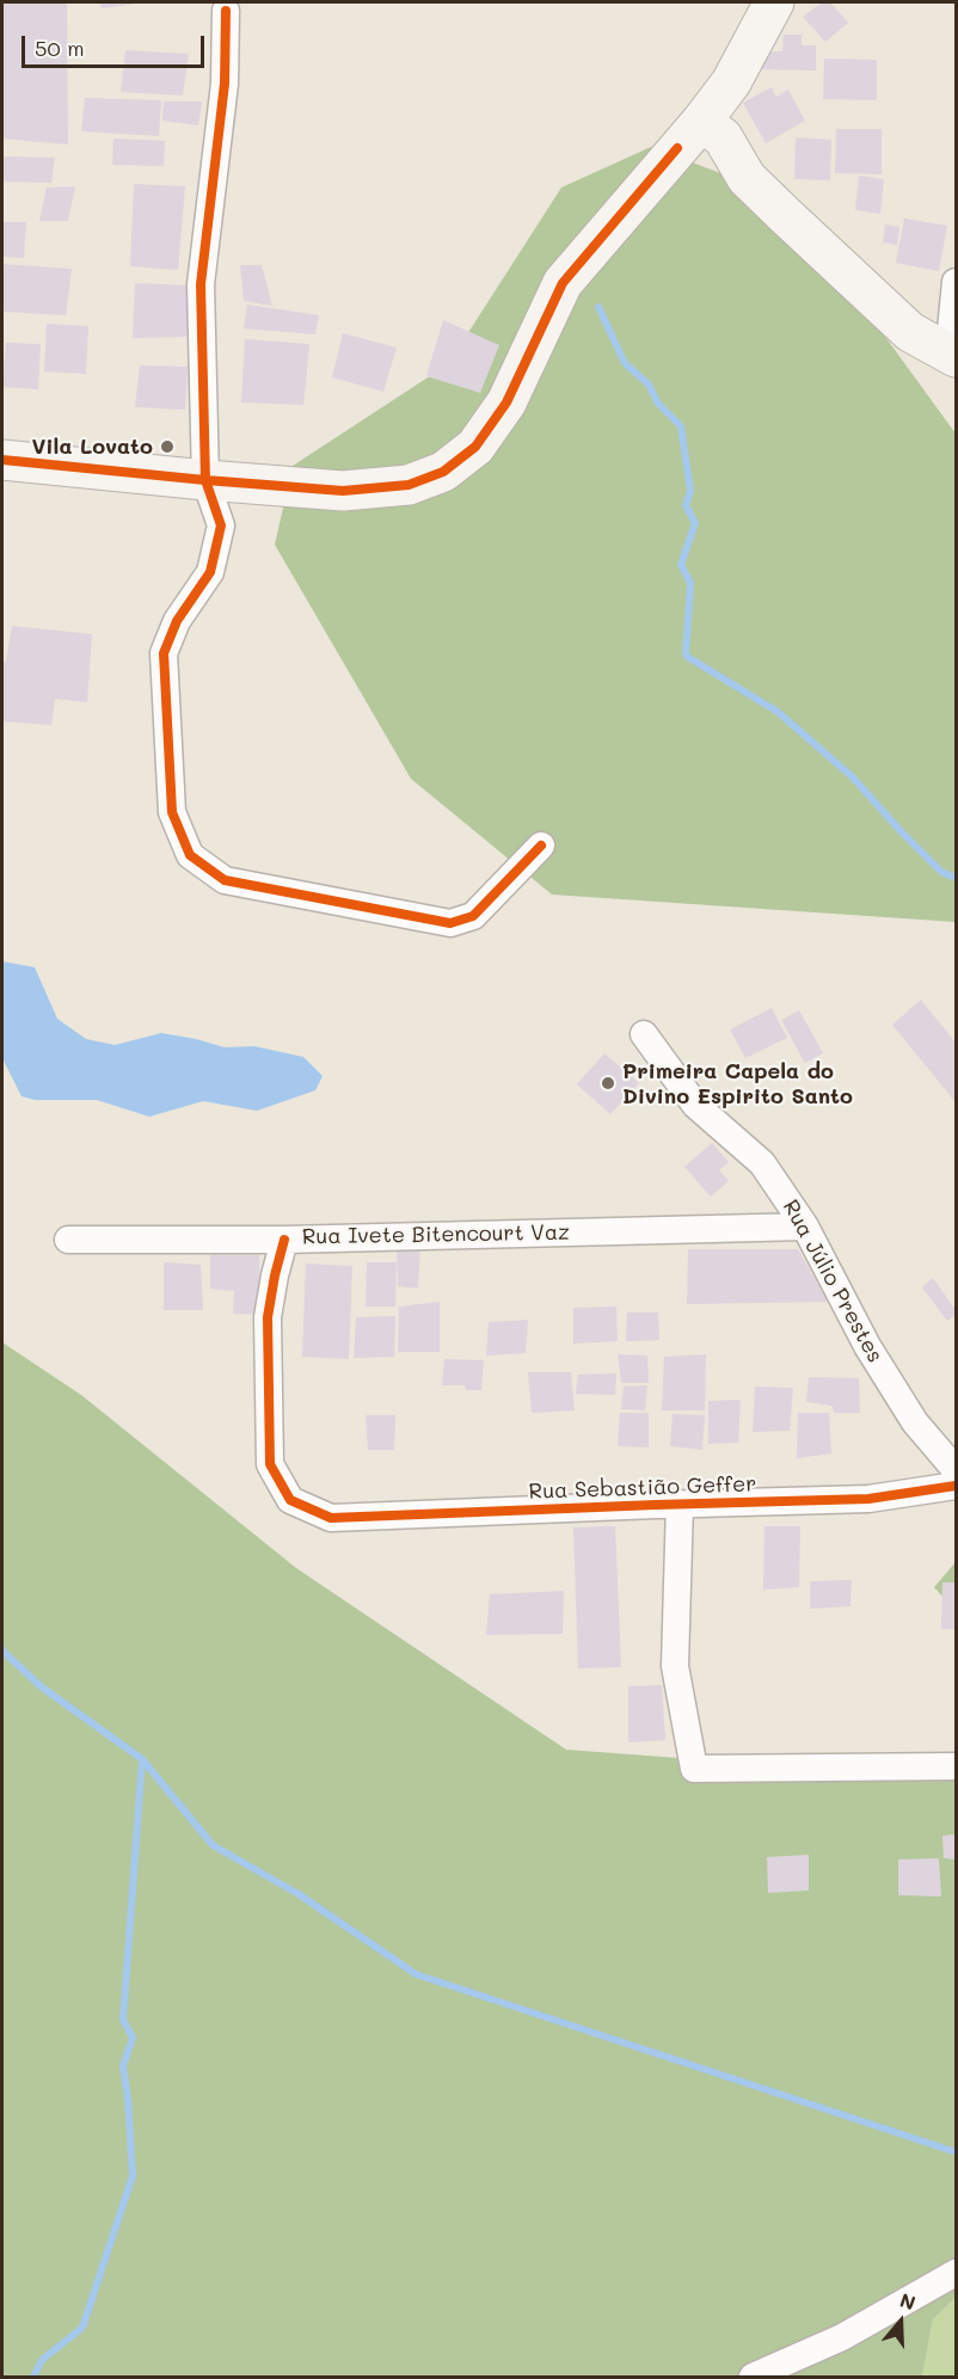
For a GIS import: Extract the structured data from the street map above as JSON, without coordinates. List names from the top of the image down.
{
  "streets": {
    "street": ["Rua Ivete Bitencourt Vaz", "Rua Júlio Prestes", "Rua Sebastião Geffer"]
  },
  "crossings": [
    ["Rua Ivete Bitencourt Vaz", "Rua Júlio Prestes"],
    ["Rua Ivete Bitencourt Vaz", "Rua Sebastião Geffer"]
  ],
  "places": ["Vila Lovato", "Primeira Capela do Divino Espirito Santo"],
  "scale_bar": "50 m",
  "north": "top"
}
